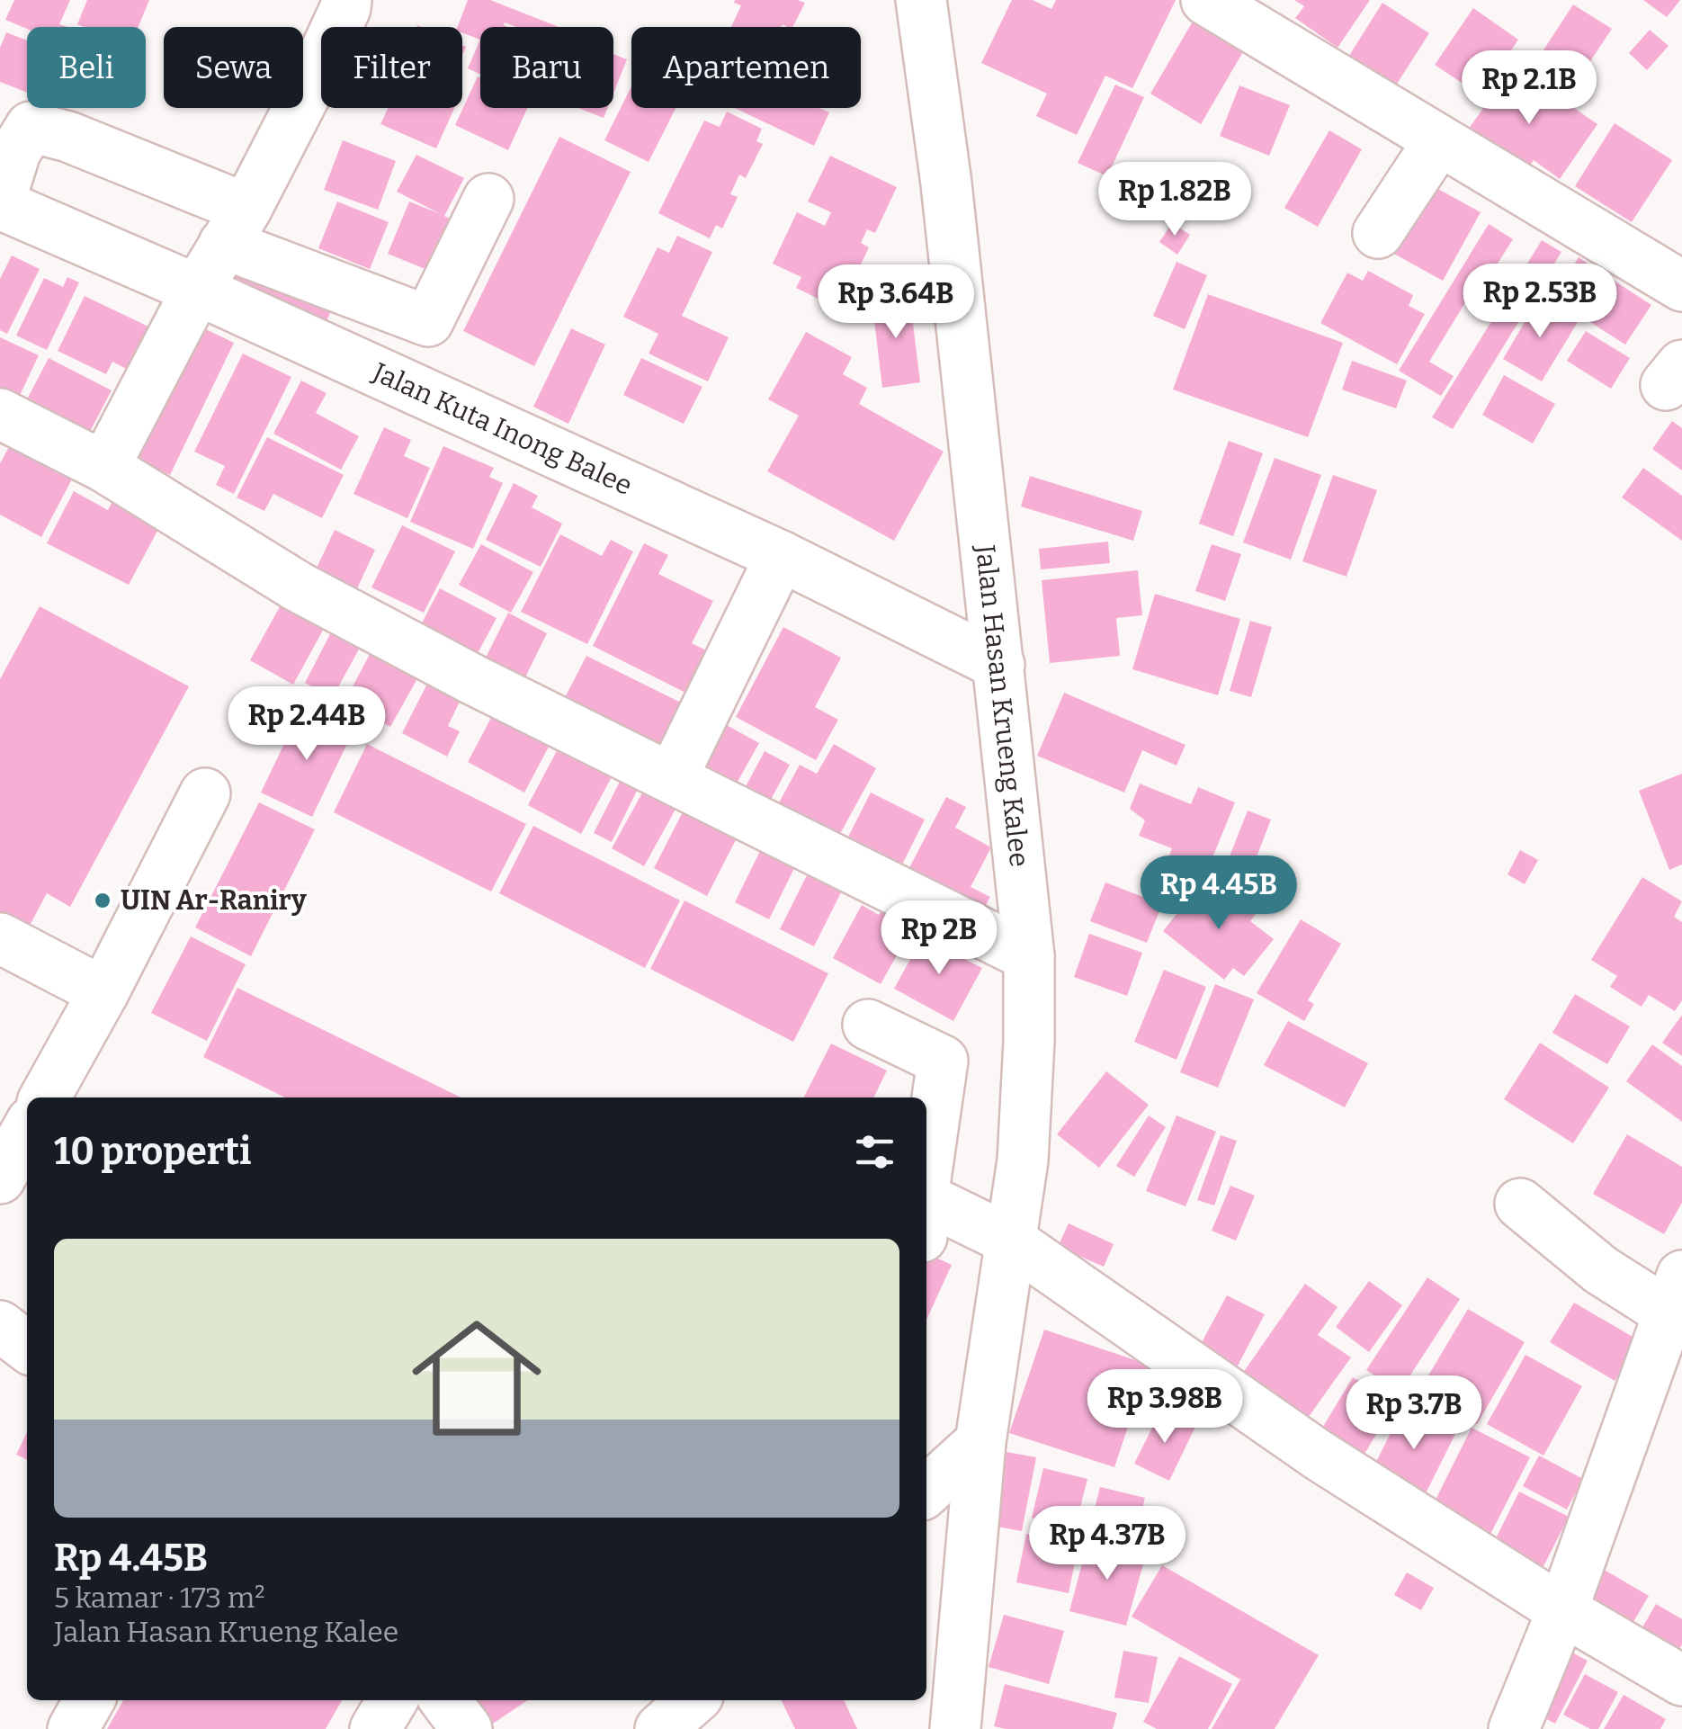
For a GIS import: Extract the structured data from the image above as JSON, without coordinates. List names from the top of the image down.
{
  "streets": {
    "street": ["Jalan Kuta Inong Balee", "Jalan Hasan Krueng Kalee"]
  },
  "crossings": [
    ["Jalan Kuta Inong Balee", "Jalan Hasan Krueng Kalee"]
  ],
  "places": ["UIN Ar-Raniry"],
  "page": {
    "chip": [
      "Beli",
      "Sewa",
      "Filter",
      "Baru",
      "Apartemen"
    ],
    "price": [
      "Rp 2.1B",
      "Rp 1.82B",
      "Rp 2.53B",
      "Rp 3.64B",
      "Rp 2.44B",
      "Rp 4.45B",
      "Rp 2B",
      "Rp 3.98B",
      "Rp 3.7B",
      "Rp 4.37B"
    ],
    "heading": "10 properti",
    "list": [
      {
        "name": "Rp 4.45B",
        "note": "5 kamar · 173 m² · Jalan Hasan Krueng Kalee"
      }
    ]
  }
}
